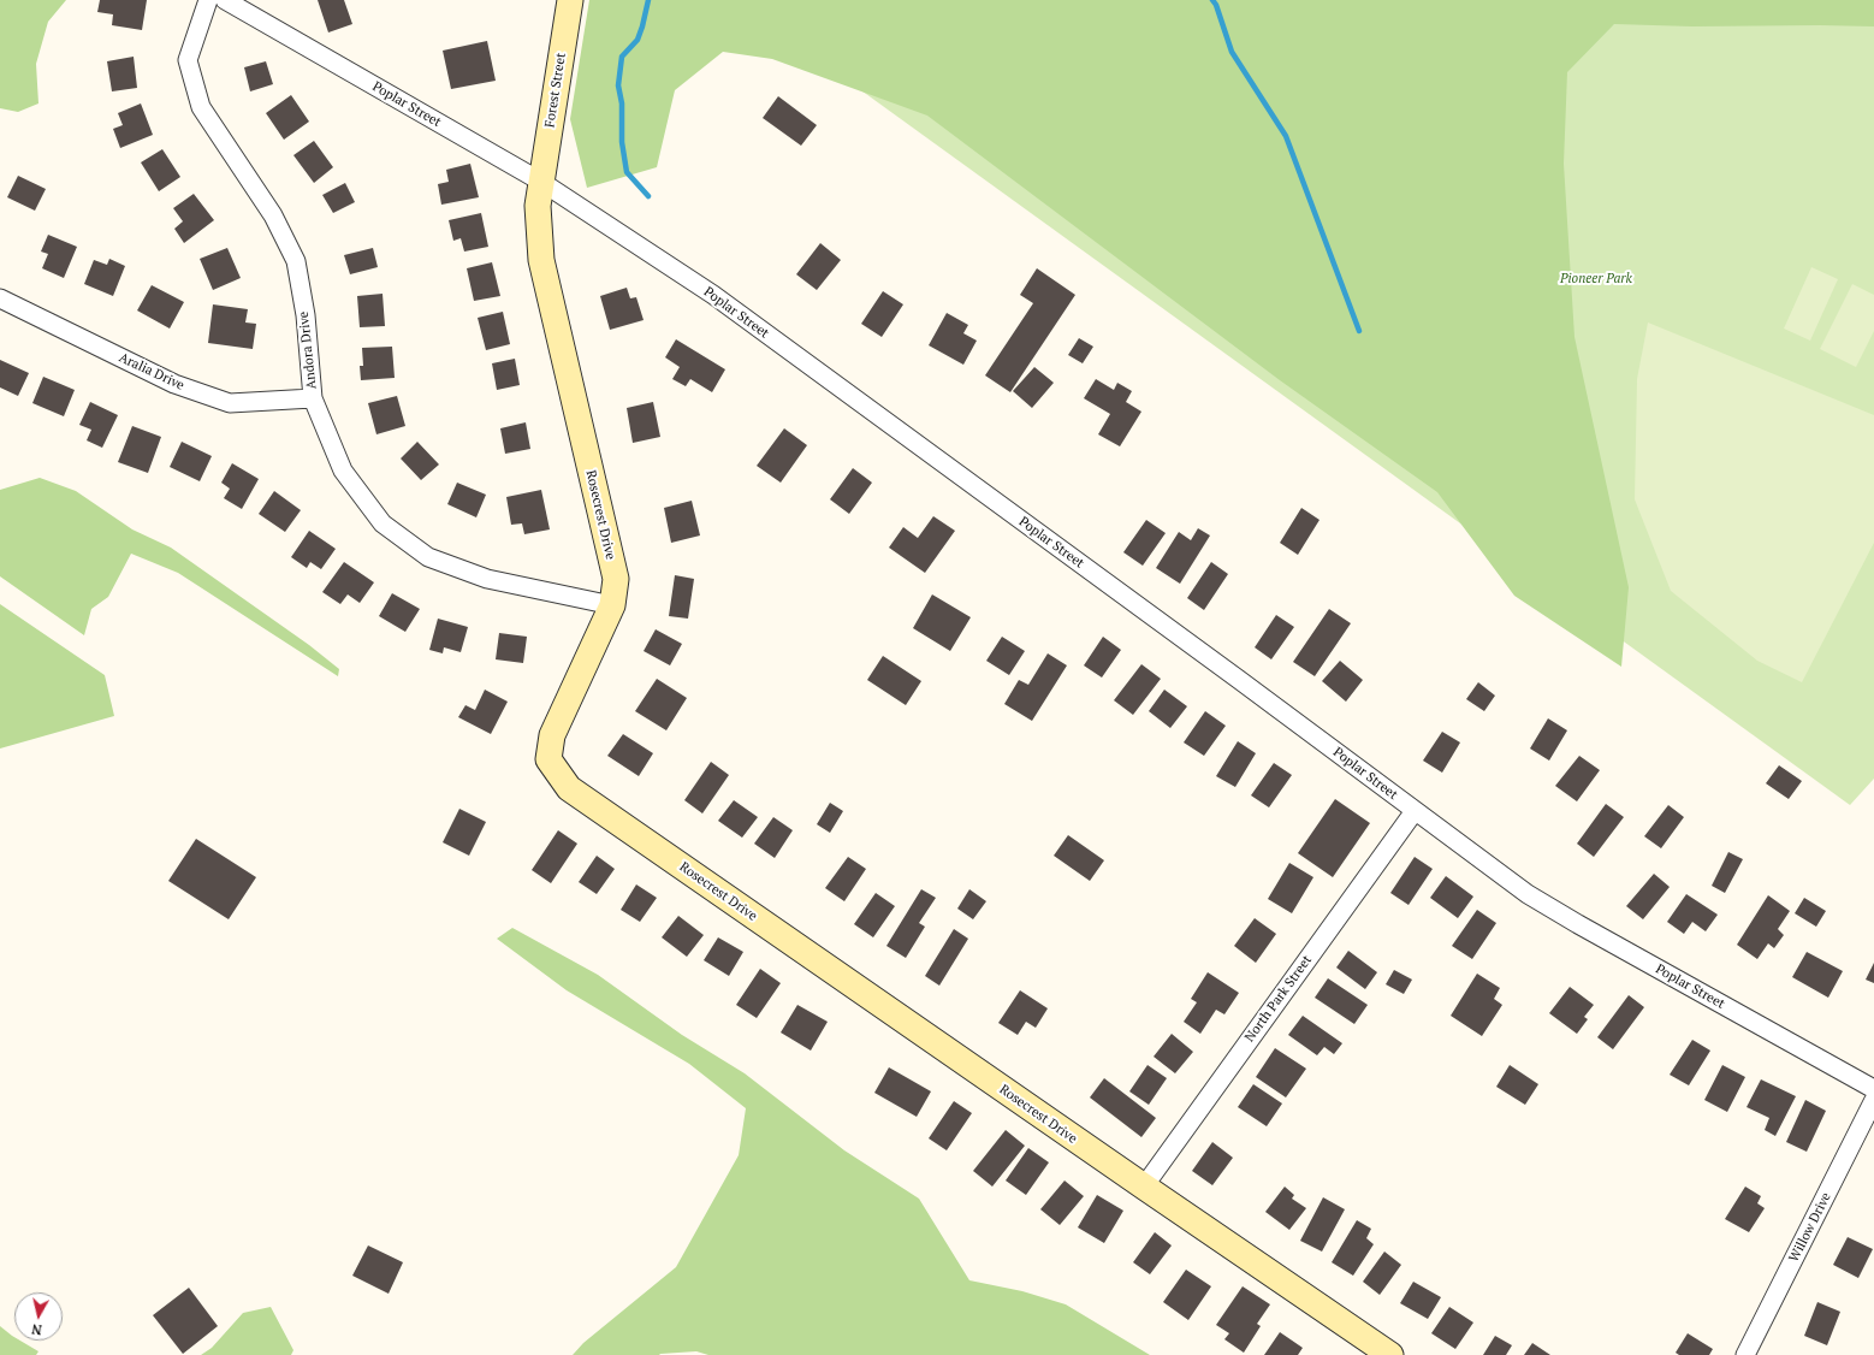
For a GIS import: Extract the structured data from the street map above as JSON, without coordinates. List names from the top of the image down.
{
  "streets": {
    "street": [
      "Forest Street",
      "Poplar Street",
      "Andora Drive",
      "Aralia Drive",
      "Rosecrest Drive",
      "North Park Street",
      "Willow Drive"
    ]
  },
  "crossings": [
    ["Forest Street", "Poplar Street"],
    ["Forest Street", "Rosecrest Drive"],
    ["Poplar Street", "Rosecrest Drive"],
    ["Poplar Street", "North Park Street"],
    ["Andora Drive", "Aralia Drive"],
    ["Andora Drive", "Rosecrest Drive"],
    ["Rosecrest Drive", "North Park Street"]
  ],
  "parks": ["Pioneer Park"],
  "north": "bottom"
}
